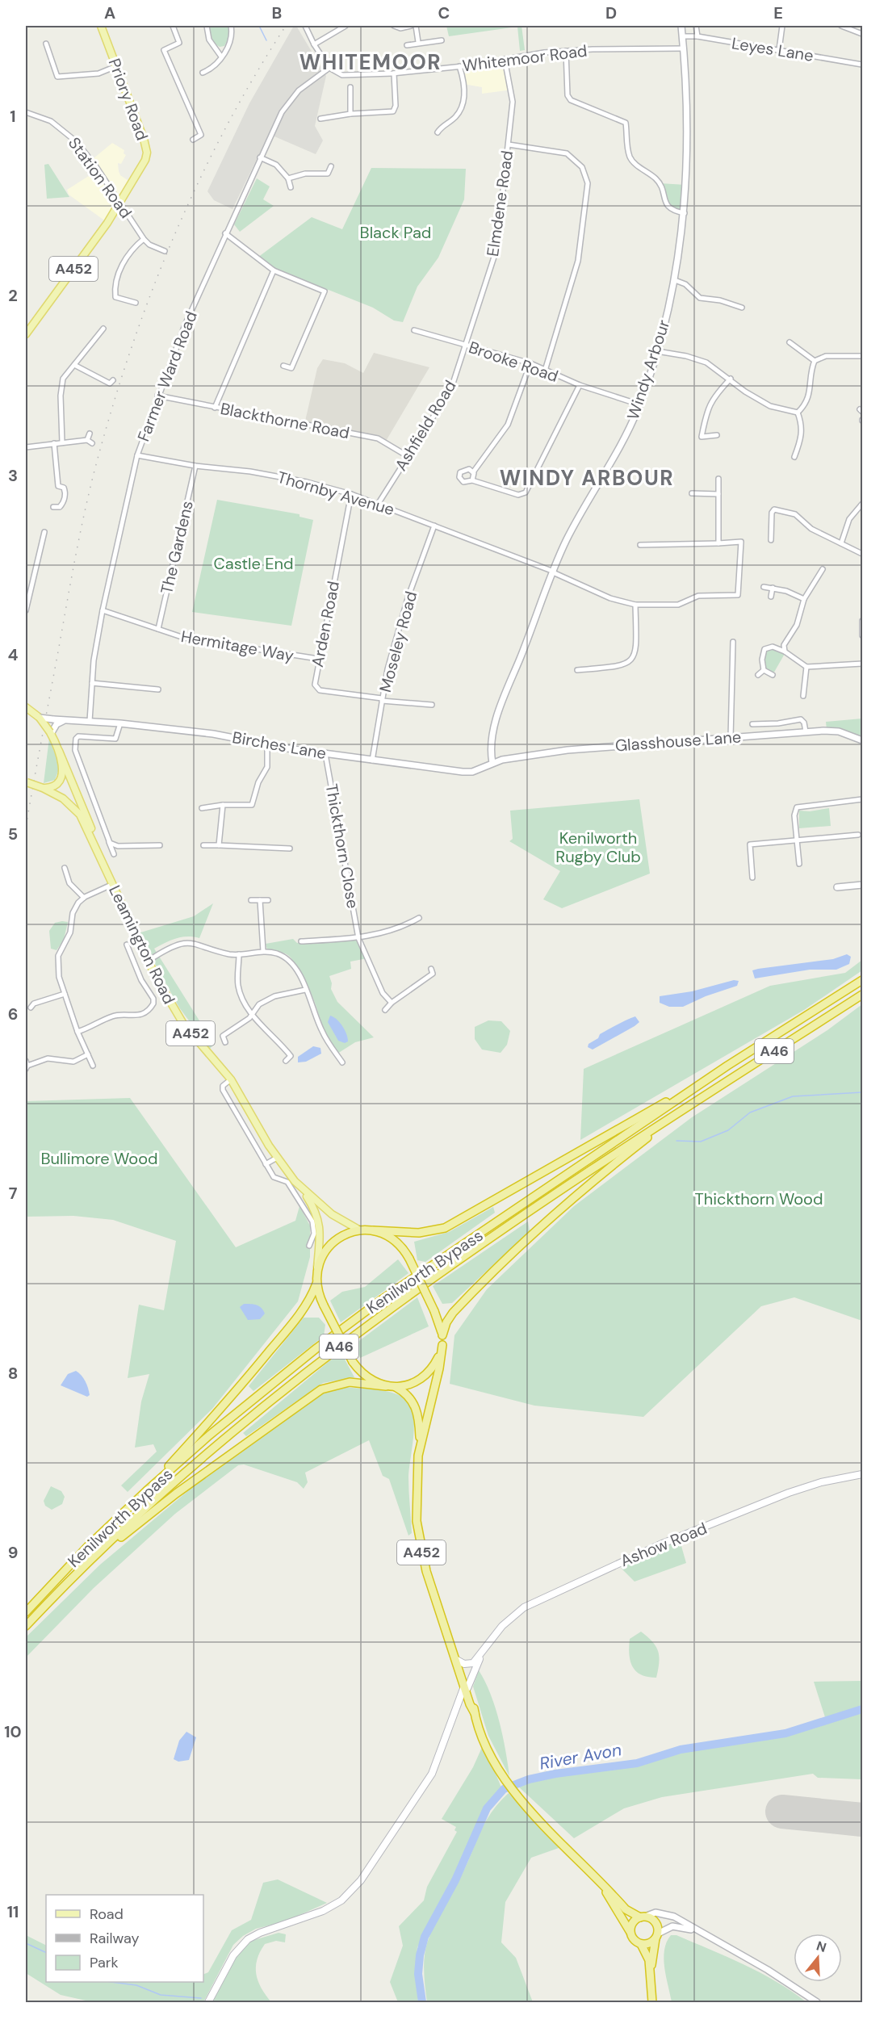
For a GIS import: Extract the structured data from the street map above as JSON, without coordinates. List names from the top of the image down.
{
  "streets": {
    "highway": ["A452", "A46", "Kenilworth Bypass"],
    "main road": ["Priory Road", "Leamington Road", "Ashow Road"],
    "street": [
      "Leyes Lane",
      "Whitemoor Road",
      "Station Road",
      "Elmdene Road",
      "Brooke Road",
      "Windy Arbour",
      "Farmer Ward Road",
      "Blackthorne Road",
      "Ashfield Road",
      "Thornby Avenue",
      "The Gardens",
      "Arden Road",
      "Moseley Road",
      "Hermitage Way",
      "Glasshouse Lane",
      "Birches Lane",
      "Thickthorn Close"
    ]
  },
  "crossings": [
    ["Leyes Lane", "Windy Arbour"],
    ["Whitemoor Road", "Elmdene Road"],
    ["Whitemoor Road", "Windy Arbour"],
    ["Whitemoor Road", "Farmer Ward Road"],
    ["Priory Road", "Station Road"],
    ["Priory Road", "A452"],
    ["Station Road", "A452"],
    ["Elmdene Road", "Brooke Road"],
    ["Elmdene Road", "Ashfield Road"],
    ["A452", "Birches Lane"],
    ["A452", "Leamington Road"],
    ["A452", "Ashow Road"],
    ["Brooke Road", "Windy Arbour"],
    ["Brooke Road", "Ashfield Road"],
    ["Windy Arbour", "Thornby Avenue"],
    ["Windy Arbour", "Glasshouse Lane"],
    ["Windy Arbour", "Birches Lane"],
    ["Farmer Ward Road", "Blackthorne Road"],
    ["Farmer Ward Road", "Thornby Avenue"],
    ["Farmer Ward Road", "Hermitage Way"],
    ["Farmer Ward Road", "Birches Lane"],
    ["Blackthorne Road", "Ashfield Road"],
    ["Ashfield Road", "Thornby Avenue"],
    ["Thornby Avenue", "The Gardens"],
    ["Thornby Avenue", "Arden Road"],
    ["Thornby Avenue", "Moseley Road"],
    ["The Gardens", "Hermitage Way"],
    ["Arden Road", "Moseley Road"],
    ["Arden Road", "Hermitage Way"],
    ["Moseley Road", "Birches Lane"],
    ["Glasshouse Lane", "Birches Lane"],
    ["Birches Lane", "Thickthorn Close"]
  ],
  "districts": ["WHITEMOOR", "WINDY ARBOUR"],
  "water": ["River Avon"],
  "parks": [
    "Black Pad",
    "Castle End",
    "Kenilworth Rugby Club",
    "Bullimore Wood",
    "Thickthorn Wood"
  ],
  "legend": ["Road", "Railway", "Park"],
  "north": "top",
  "grid": {
    "columns": [
      "A",
      "B",
      "C",
      "D",
      "E"
    ],
    "rows": [
      "1",
      "2",
      "3",
      "4",
      "5",
      "6",
      "7",
      "8",
      "9",
      "10",
      "11"
    ]
  }
}
